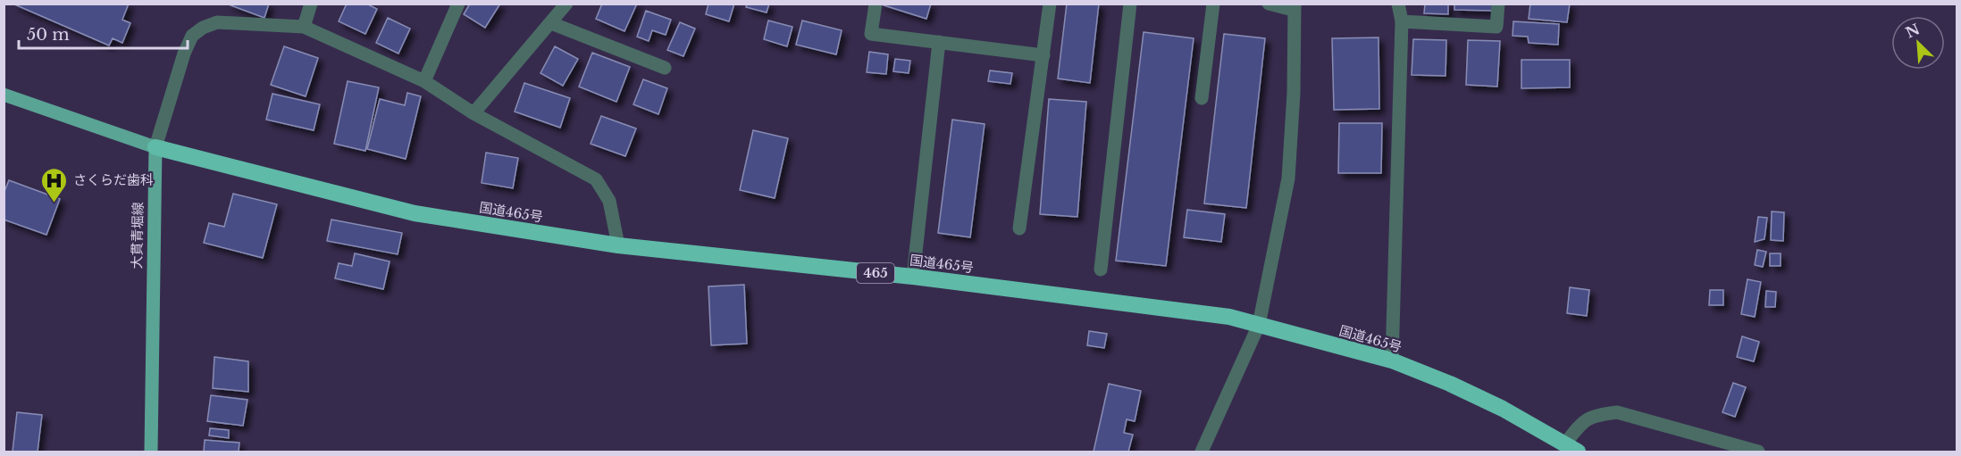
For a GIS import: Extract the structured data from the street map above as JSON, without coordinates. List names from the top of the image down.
{
  "streets": {
    "highway": ["国道465号", "465"],
    "main road": ["大貫青堀線"]
  },
  "crossings": [
    ["国道465号", "大貫青堀線"]
  ],
  "places": {
    "hospital": ["さくらだ歯科"]
  },
  "scale_bar": "50 m",
  "north": "top left"
}
